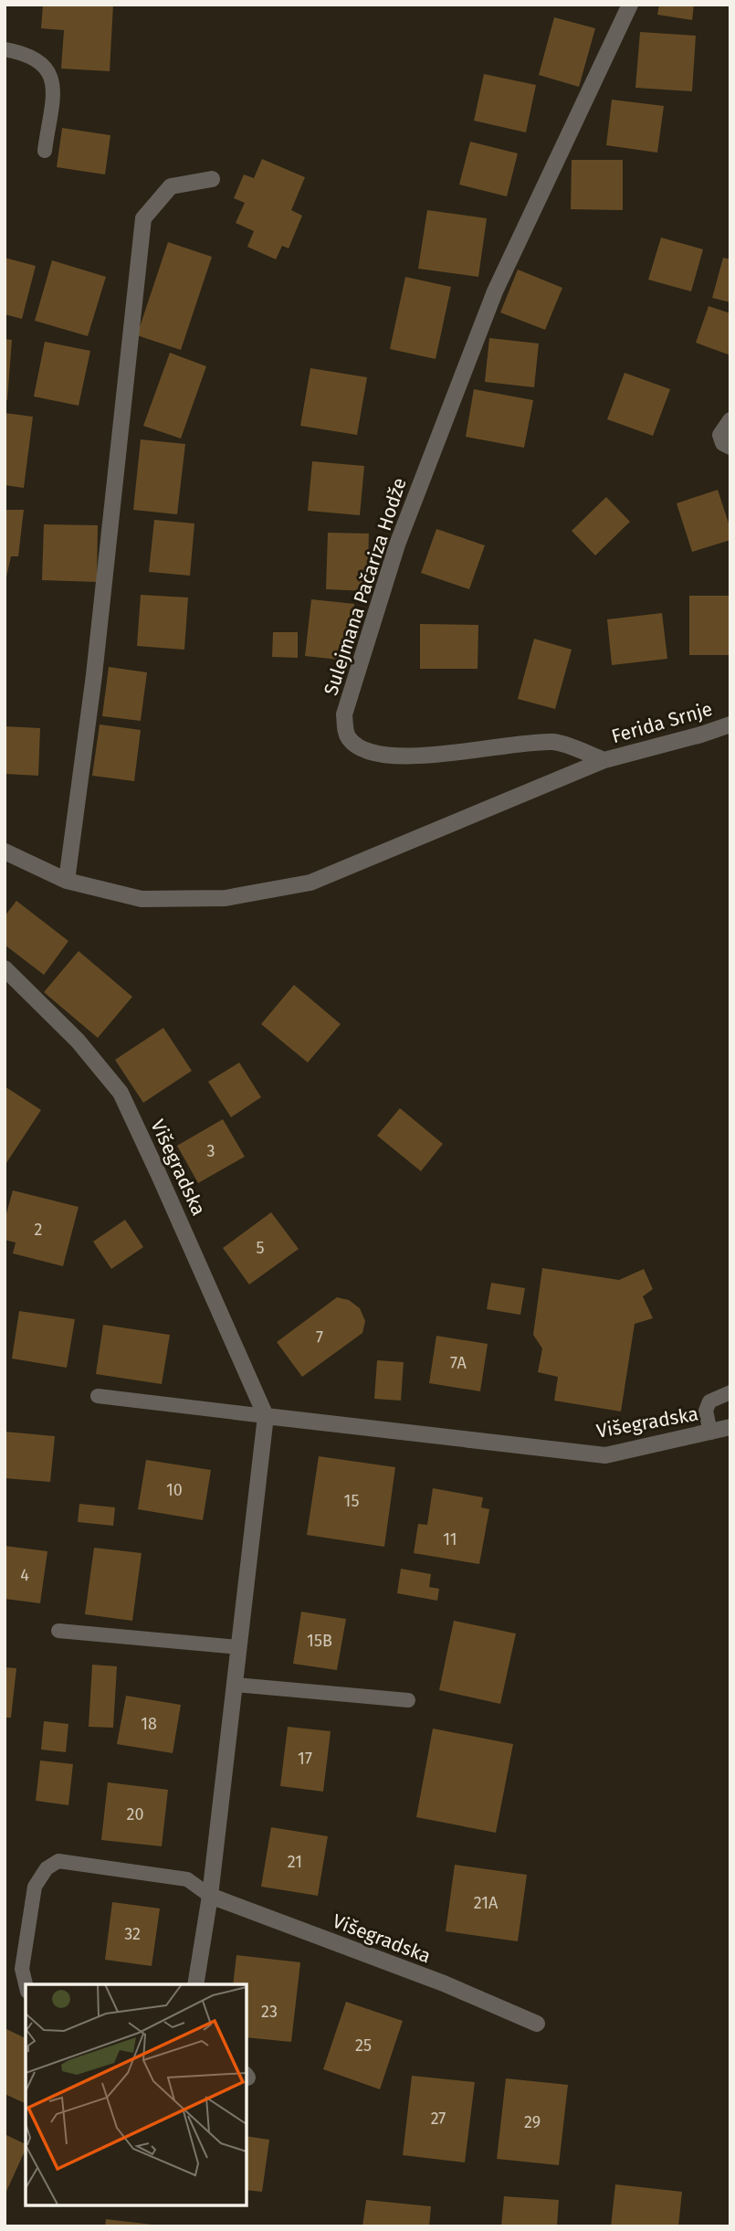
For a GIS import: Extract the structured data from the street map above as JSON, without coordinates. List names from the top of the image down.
{
  "streets": {
    "street": ["Sulejmana Pačariza Hodže", "Ferida Srnje", "Višegradska"]
  },
  "crossings": [
    ["Sulejmana Pačariza Hodže", "Ferida Srnje"]
  ],
  "house_numbers": [
    "3",
    "2",
    "5",
    "7",
    "7A",
    "10",
    "15",
    "11",
    "4",
    "15B",
    "18",
    "17",
    "20",
    "21",
    "21A",
    "32",
    "23",
    "25",
    "27",
    "29"
  ]
}
